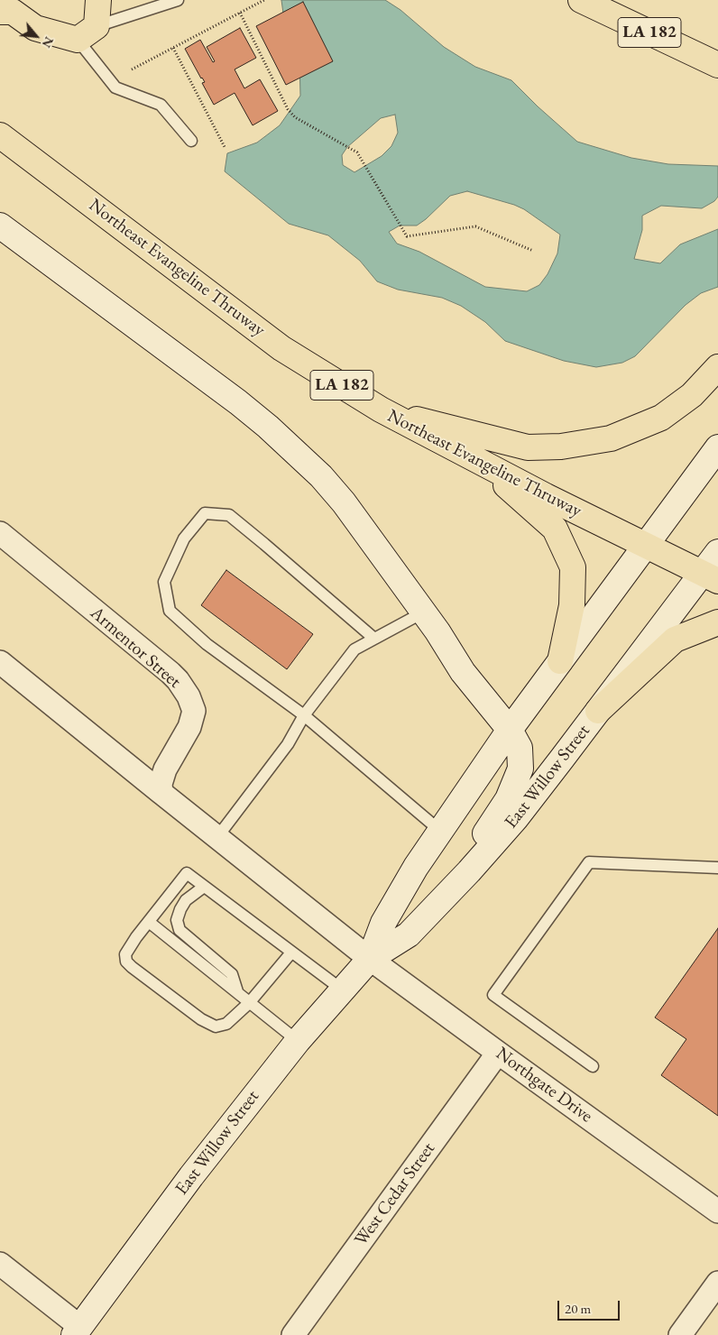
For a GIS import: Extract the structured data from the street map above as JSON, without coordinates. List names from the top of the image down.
{
  "streets": {
    "highway": ["LA 182", "Northeast Evangeline Thruway"],
    "main road": ["East Willow Street"],
    "street": ["Armentor Street", "Northgate Drive", "West Cedar Street"]
  },
  "crossings": [
    ["Northeast Evangeline Thruway", "East Willow Street"],
    ["East Willow Street", "Northgate Drive"],
    ["Northgate Drive", "West Cedar Street"]
  ],
  "scale_bar": "20 m",
  "north": "bottom right"
}
